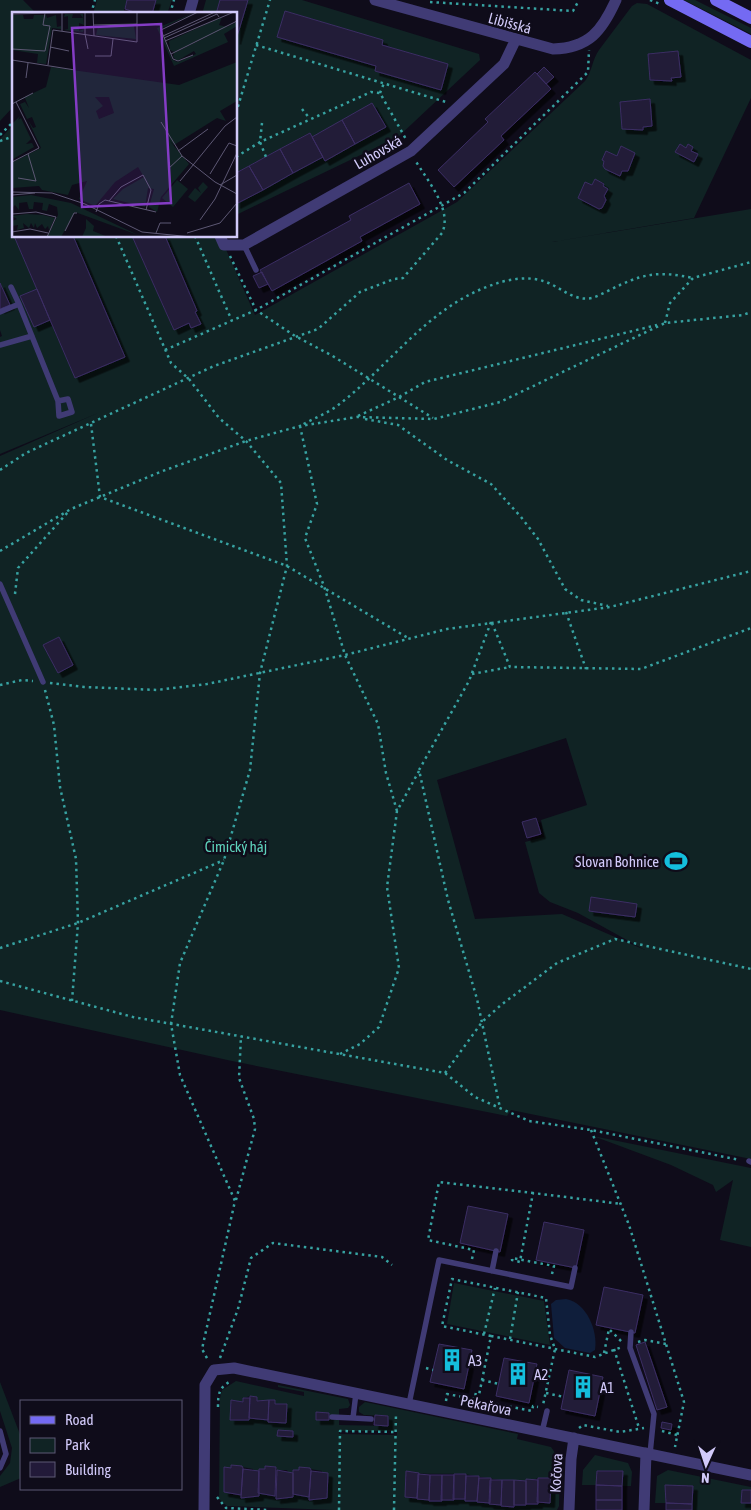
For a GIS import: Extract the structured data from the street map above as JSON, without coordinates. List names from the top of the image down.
{
  "streets": {
    "street": [
      "Libišská",
      "Luhovská",
      "Pekařova",
      "Kočova"
    ]
  },
  "crossings": [
    ["Libišská", "Luhovská"],
    ["Pekařova", "Kočova"]
  ],
  "parks": ["Čimický háj"],
  "places": {
    "sports": ["Slovan Bohnice"],
    "building": ["A3", "A2", "A1"]
  },
  "legend": ["Road", "Park", "Building"],
  "north": "bottom"
}
